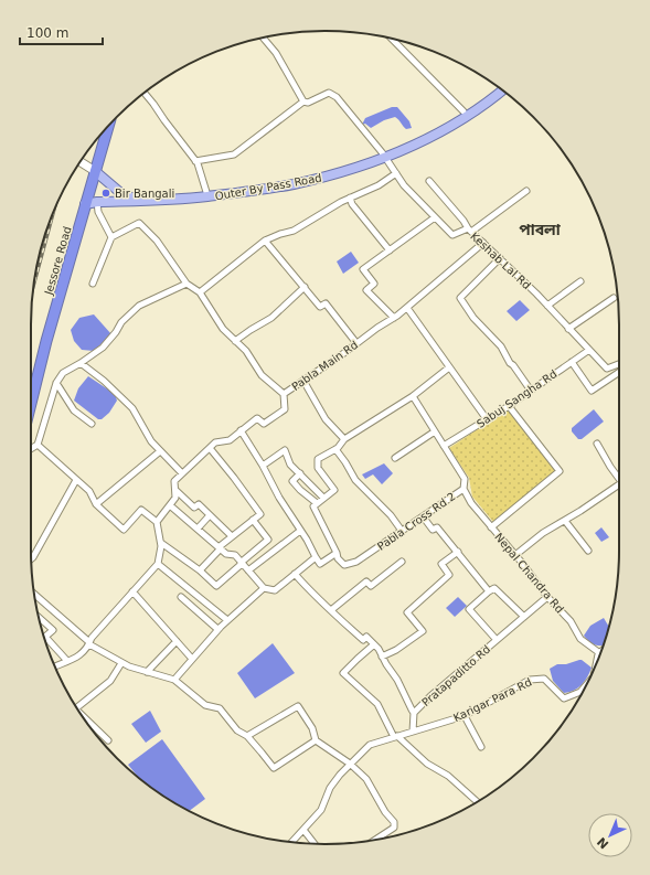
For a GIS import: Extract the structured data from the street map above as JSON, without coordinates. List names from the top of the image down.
{
  "streets": {
    "highway": ["Jessore Road"],
    "main road": ["Outer By Pass Road"],
    "street": [
      "Keshab Lal Rd",
      "Pabla Main Rd",
      "Sabuj Sangha Rd",
      "Pabla Cross Rd 2",
      "Nepal Chandra Rd",
      "Pratapaditto Rd",
      "Karigar Para Rd"
    ]
  },
  "crossings": [
    ["Outer By Pass Road", "Jessore Road"],
    ["Outer By Pass Road", "Keshab Lal Rd"],
    ["Keshab Lal Rd", "Pabla Main Rd"],
    ["Keshab Lal Rd", "Sabuj Sangha Rd"],
    ["Sabuj Sangha Rd", "Pabla Cross Rd 2"],
    ["Pabla Cross Rd 2", "Nepal Chandra Rd"],
    ["Nepal Chandra Rd", "Pratapaditto Rd"],
    ["Nepal Chandra Rd", "Karigar Para Rd"],
    ["Pratapaditto Rd", "Karigar Para Rd"]
  ],
  "districts": ["পাবলা"],
  "places": ["Bir Bangali"],
  "scale_bar": "100 m",
  "north": "bottom left"
}
